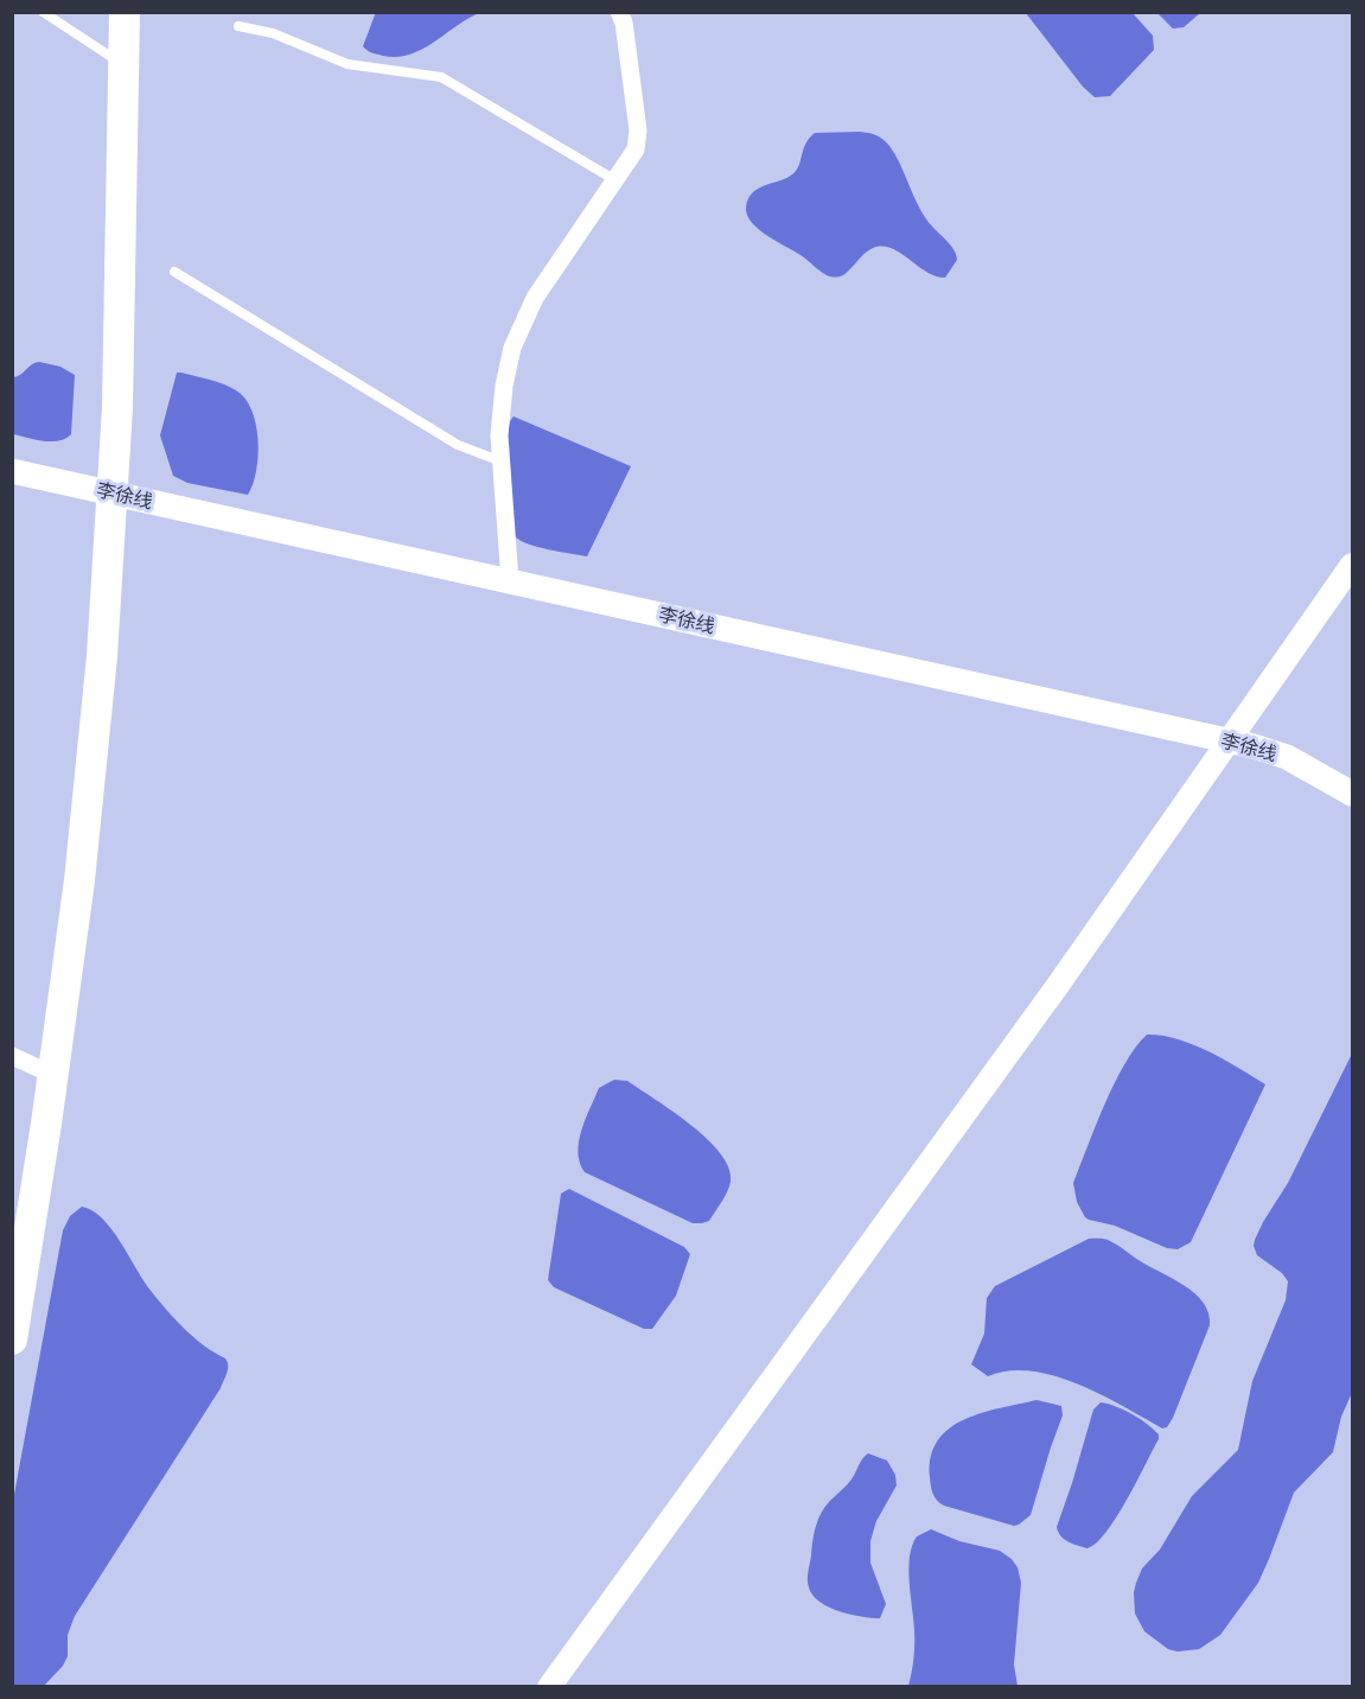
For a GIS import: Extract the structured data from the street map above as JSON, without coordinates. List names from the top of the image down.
{
  "streets": {
    "main road": ["李徐线"]
  }
}
